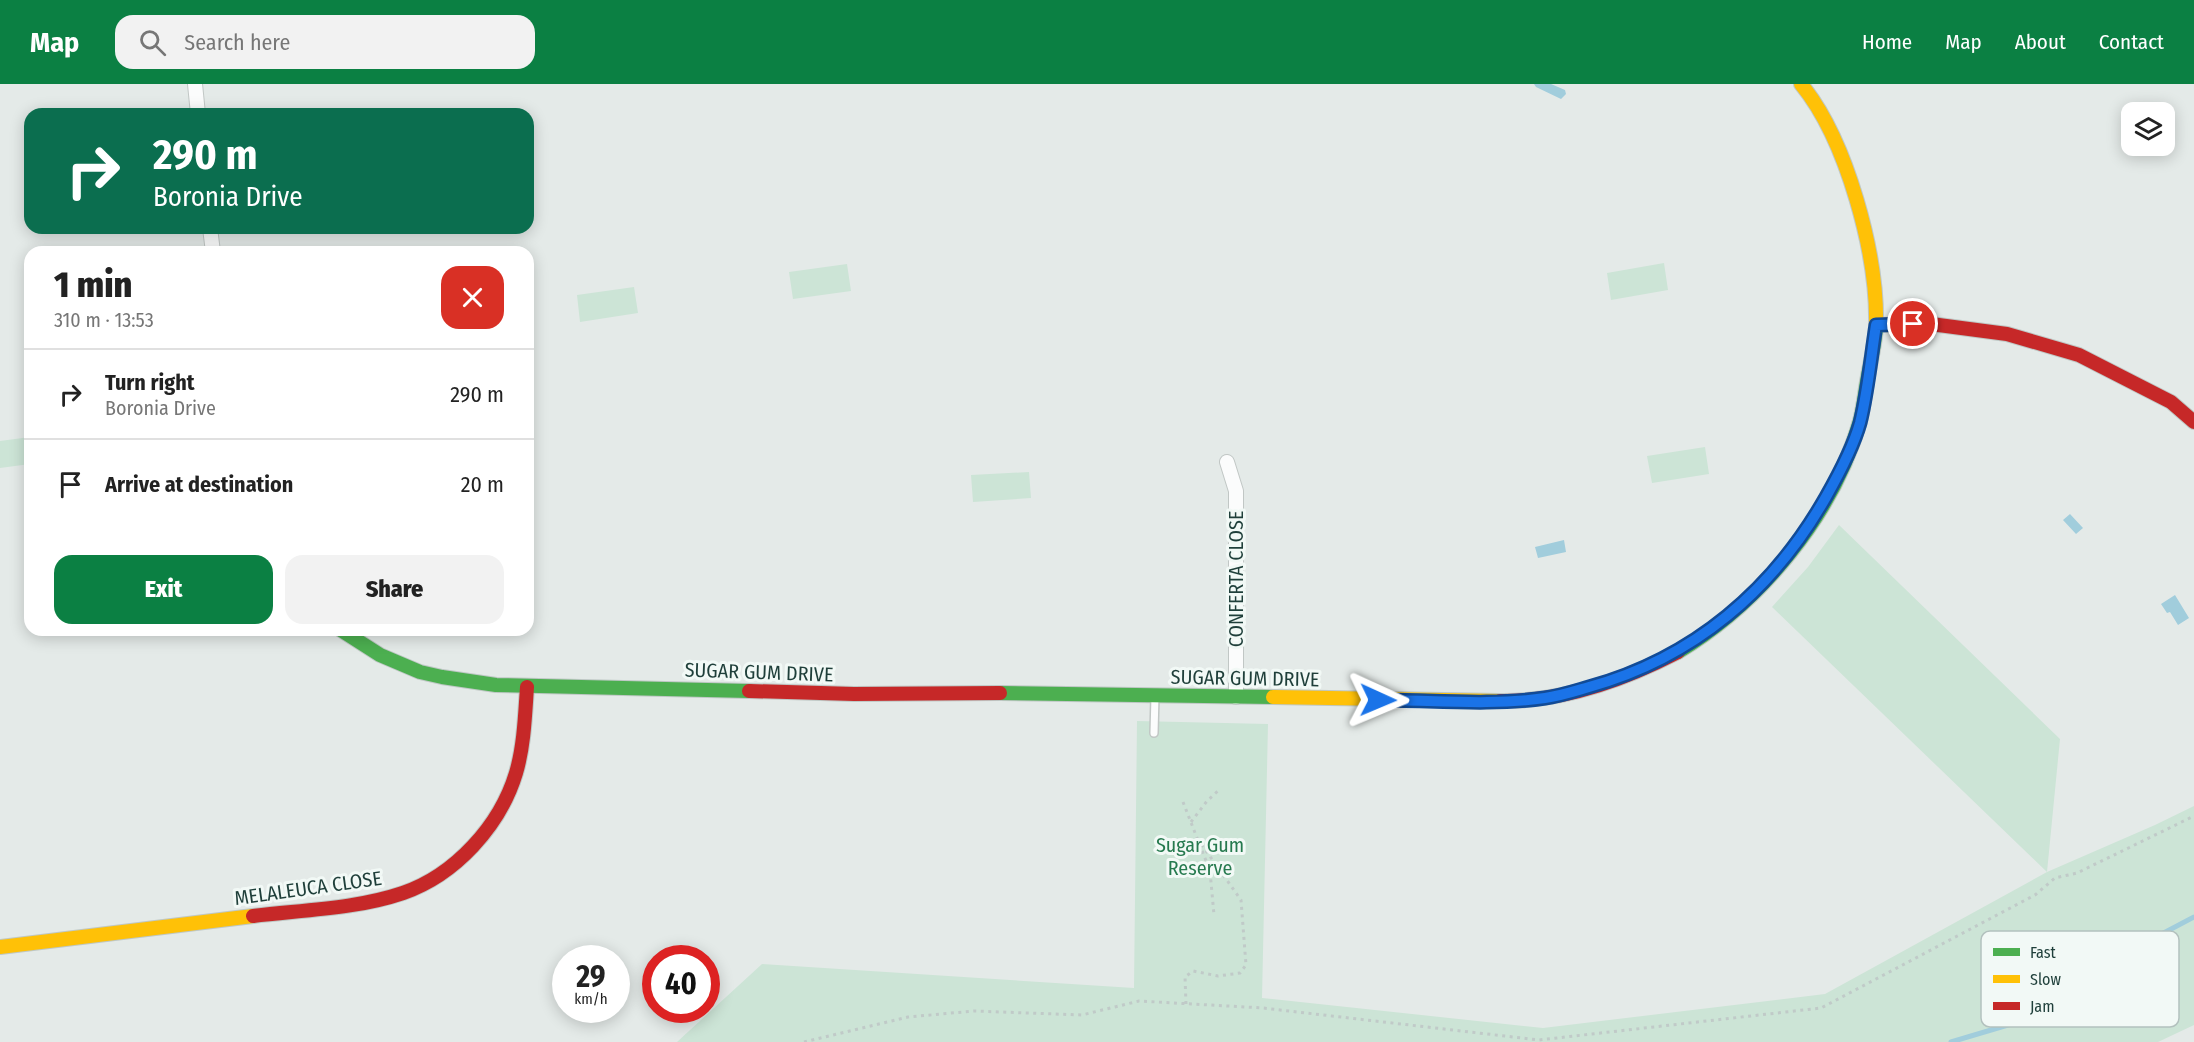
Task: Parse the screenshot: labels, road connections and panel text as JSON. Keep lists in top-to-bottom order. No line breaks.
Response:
{"streets":{"street":["CONFERTA CLOSE","SUGAR GUM DRIVE","MELALEUCA CLOSE"]},"crossings":[["CONFERTA CLOSE","SUGAR GUM DRIVE"],["SUGAR GUM DRIVE","MELALEUCA CLOSE"]],"parks":["Sugar Gum Reserve"],"legend":["Fast","Slow","Jam"],"page":{"header":"Map","search":"Search here","nav":["Home","Map","About","Contact"],"turn":["290 m","Boronia Drive"],"heading":["1 min","310 m · 13:53"],"list":[{"name":"Turn right","note":"Boronia Drive","value":"290 m"},{"name":"Arrive at destination","value":"20 m"}],"buttons":["Exit","Share"],"speed":"29 km/h","limit":"40"}}
